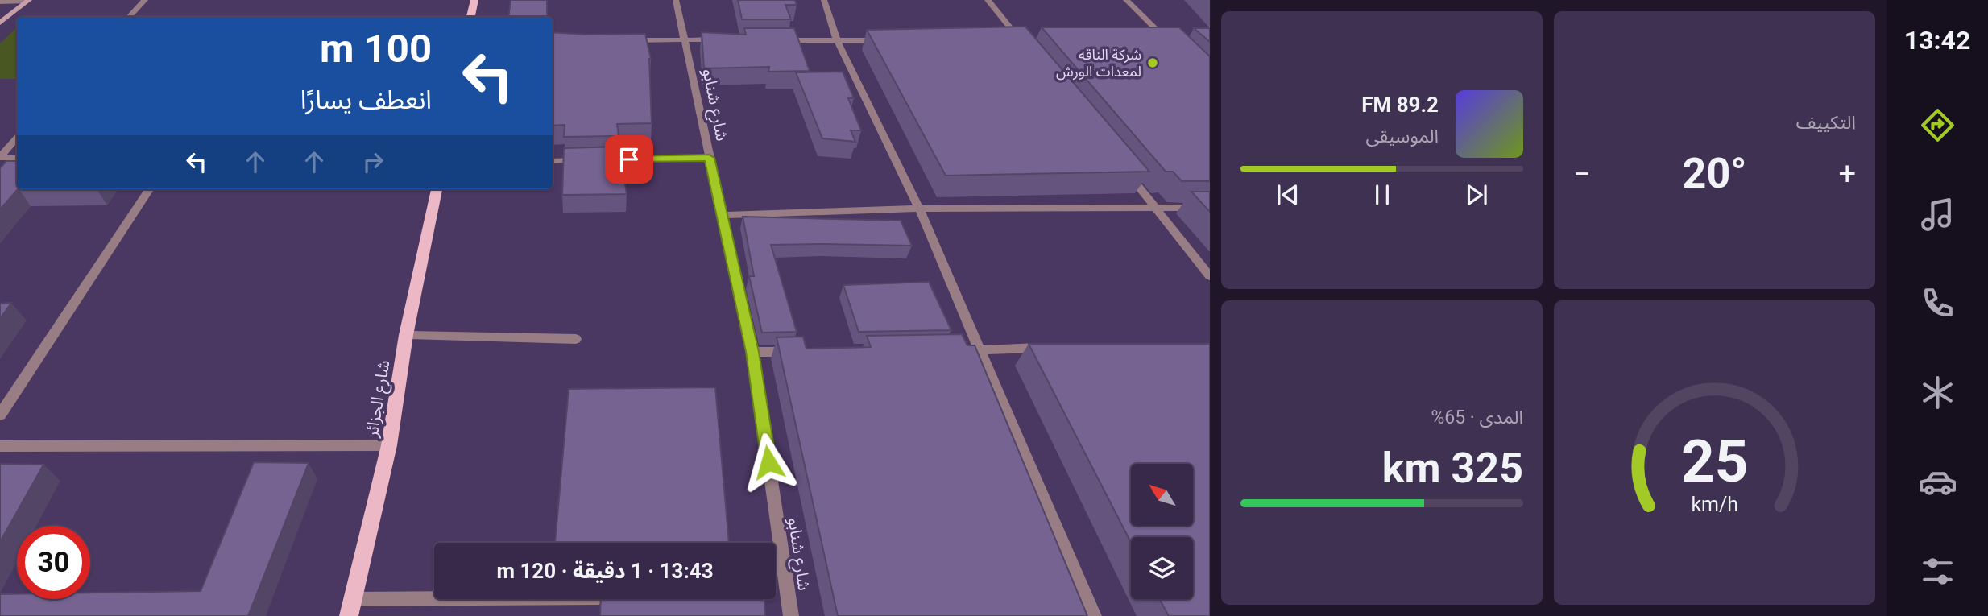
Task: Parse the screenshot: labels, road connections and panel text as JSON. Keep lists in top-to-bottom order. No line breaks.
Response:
{"streets":{"main road":["شارع الجزائر"],"street":["شارع شنابو"]},"places":["شركة الناقه لمعدات الورش"],"north":"top left","page":{"tabs":"13:42","tile":["التكييف",["المدى · 65%","325 km"]],"turn":["100 m","انعطف يسارًا"],"song":["89.2 FM","الموسيقى"],"heat":["−","20°","+"],"limit":"30","trip":"13:43 · 1 دقيقة · 120 m","gauge":["25","km/h"]}}
